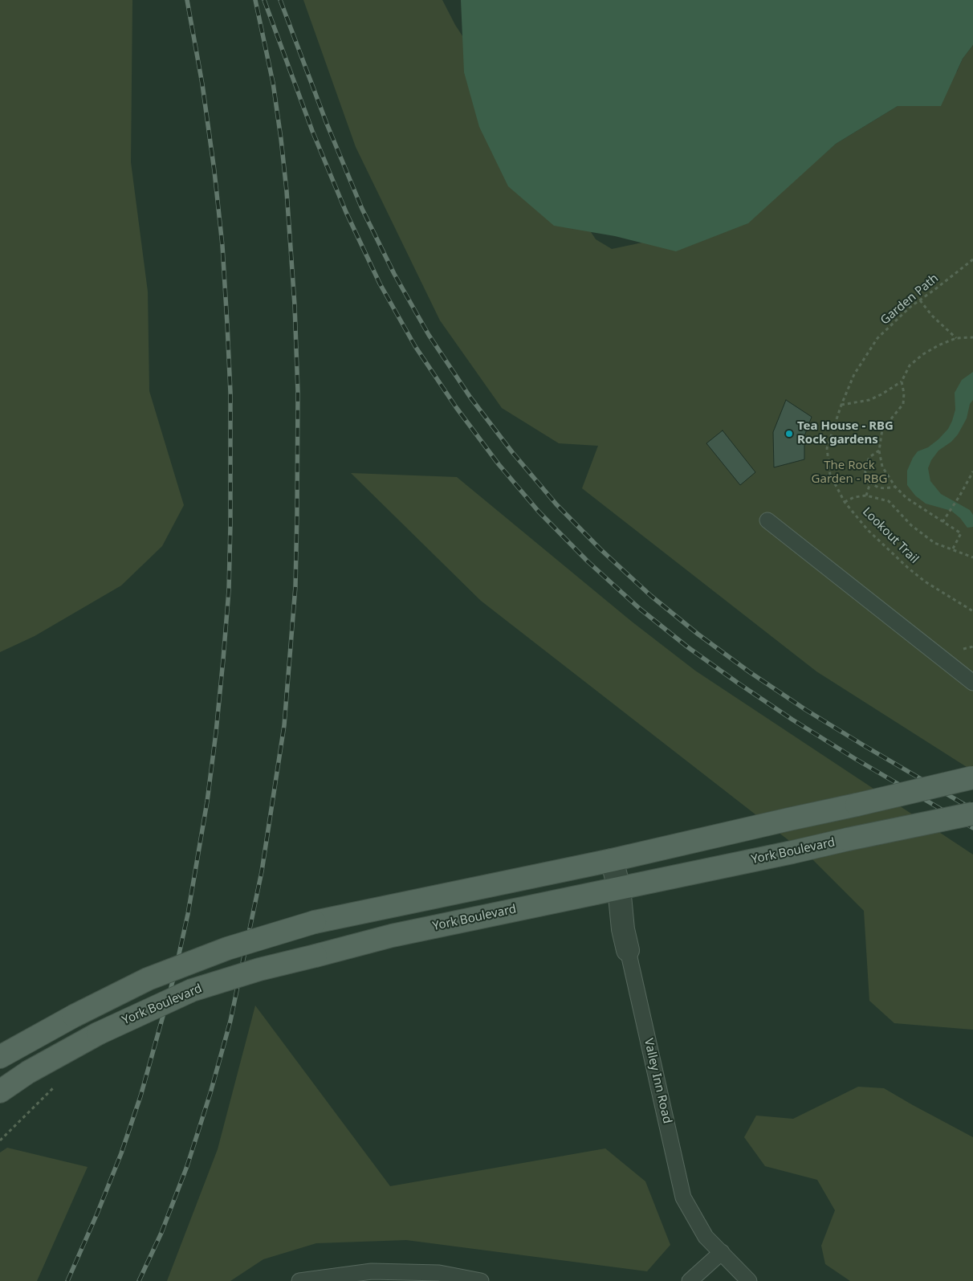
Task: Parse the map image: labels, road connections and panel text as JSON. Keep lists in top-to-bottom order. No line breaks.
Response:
{"streets":{"main road":["York Boulevard"],"street":["Valley Inn Road"],"path":["Garden Path","Lookout Trail"]},"crossings":[["Garden Path","Lookout Trail"],["York Boulevard","Valley Inn Road"]],"parks":["The Rock Garden - RBG"],"places":["Tea House - RBG Rock gardens"]}
